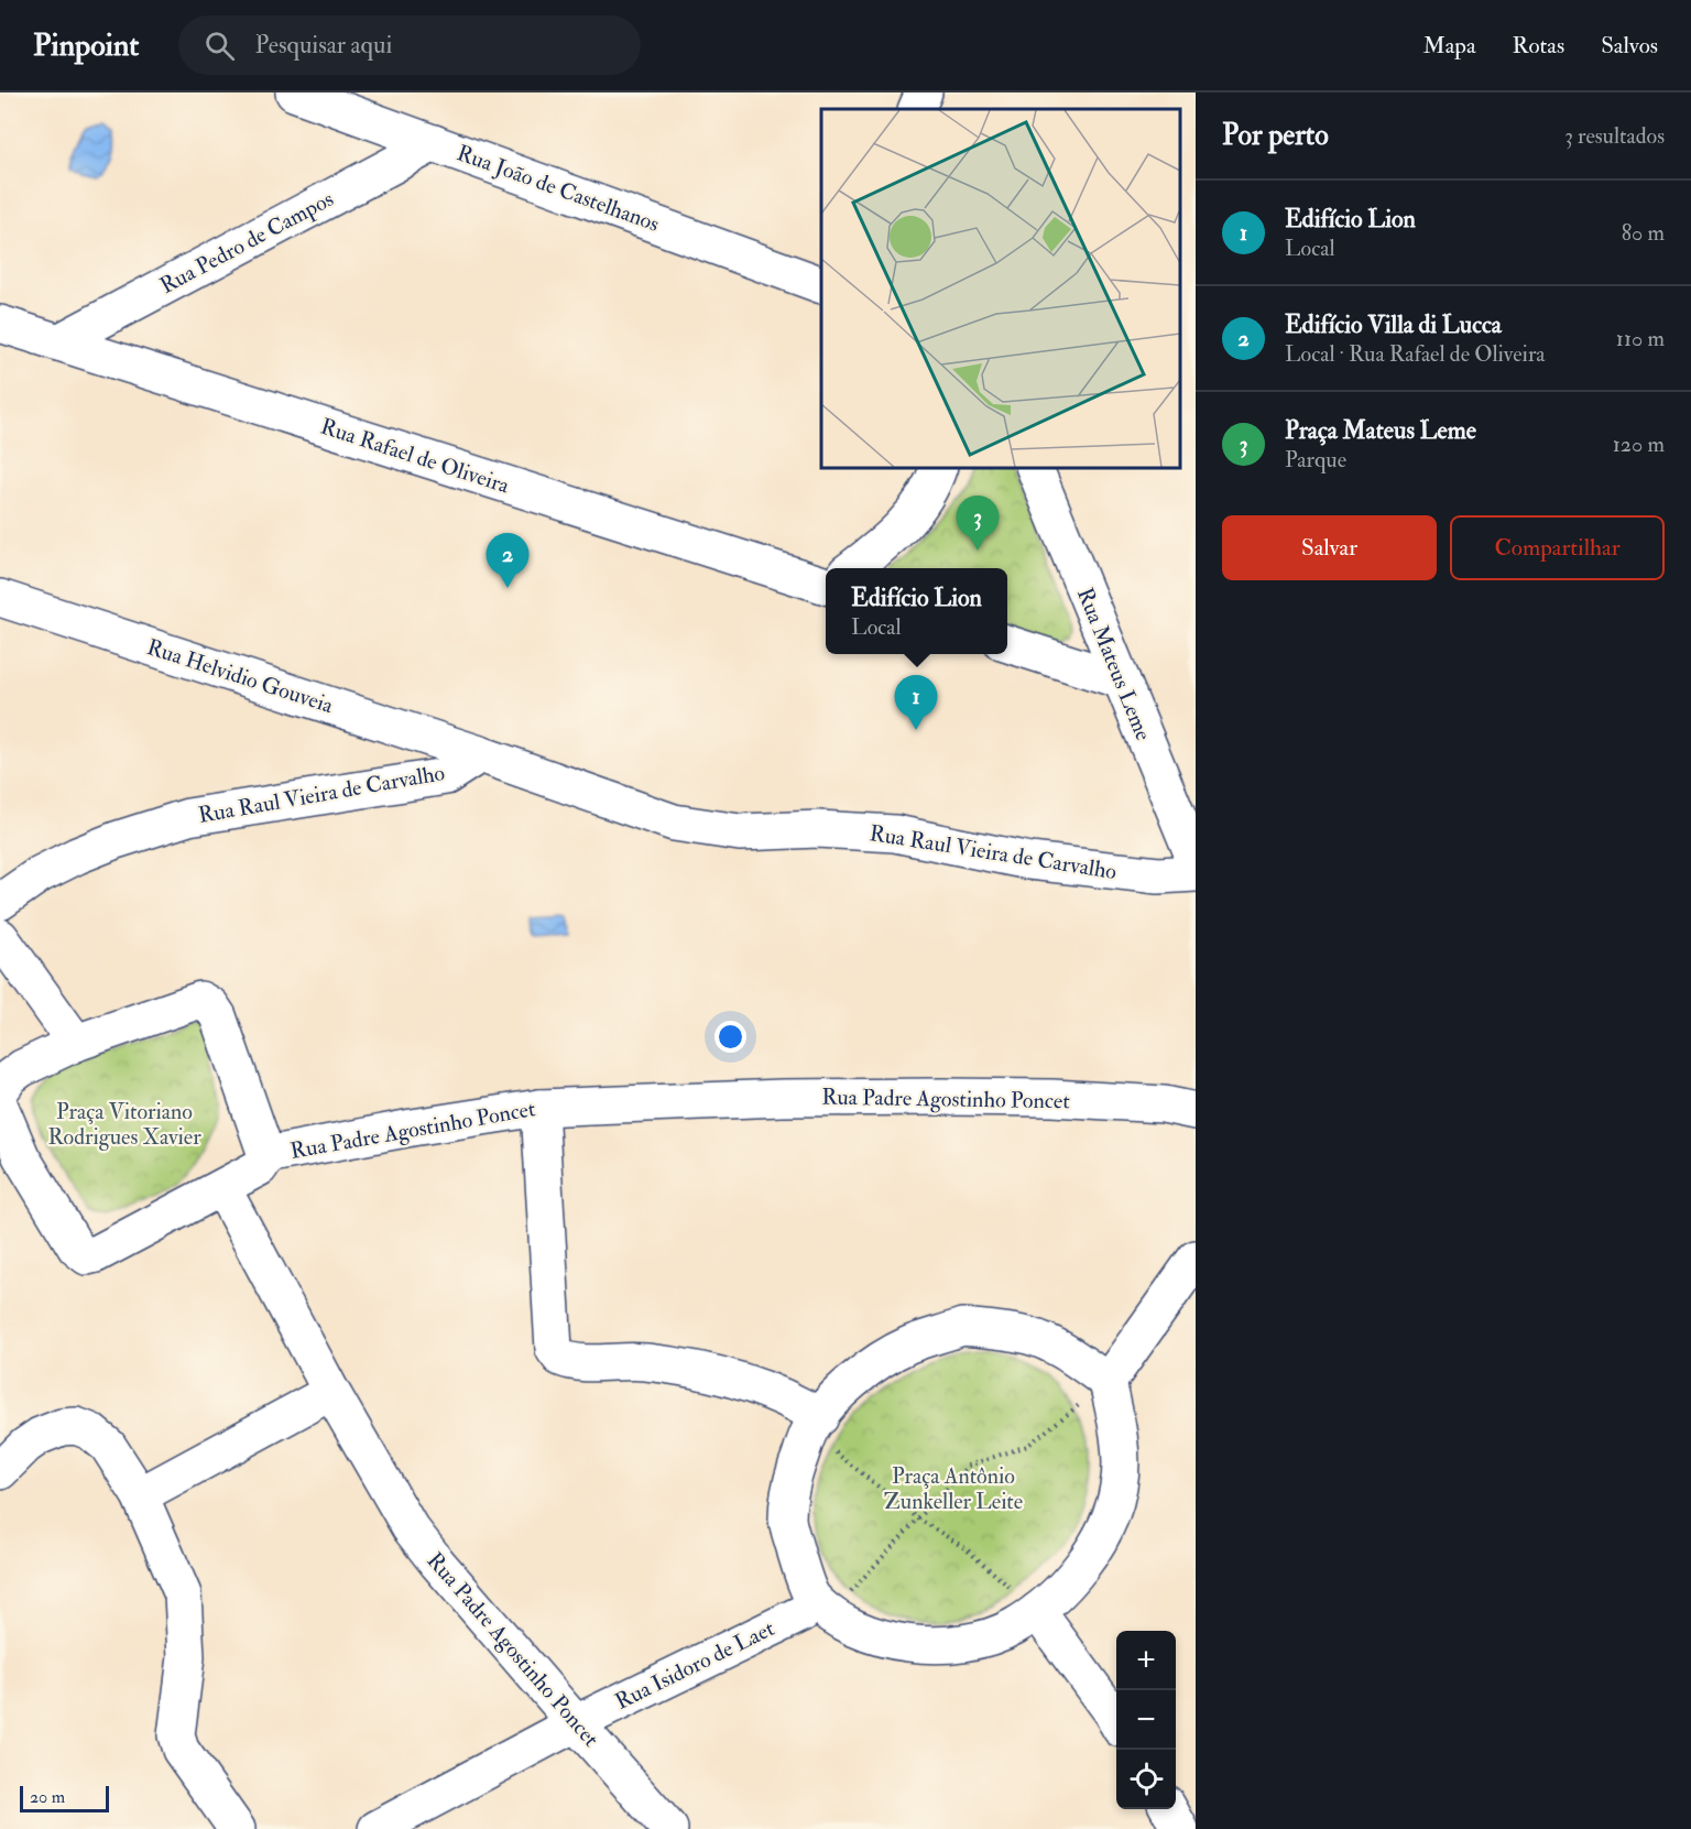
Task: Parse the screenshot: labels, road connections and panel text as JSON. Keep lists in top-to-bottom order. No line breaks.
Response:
{"streets":{"street":["Rua João de Castelhanos","Rua Pedro de Campos","Rua Rafael de Oliveira","Rua Mateus Leme","Rua Helvidio Gouveia","Rua Raul Vieira de Carvalho","Rua Padre Agostinho Poncet","Rua Isidoro de Laet"]},"crossings":[["Rua João de Castelhanos","Rua Pedro de Campos"],["Rua Pedro de Campos","Rua Rafael de Oliveira"],["Rua Helvidio Gouveia","Rua Raul Vieira de Carvalho"],["Rua Padre Agostinho Poncet","Rua Isidoro de Laet"]],"parks":["Praça Vitoriano Rodrigues Xavier","Praça Antônio Zunkeller Leite"],"scale_bar":"20 m","page":{"header":"Pinpoint","search":"Pesquisar aqui","nav":["Mapa","Rotas","Salvos"],"heading":["Por perto","3 resultados"],"list":[{"mark":"1","name":"Edifício Lion","note":"Local","value":"80 m"},{"mark":"2","name":"Edifício Villa di Lucca","note":"Local · Rua Rafael de Oliveira","value":"110 m"},{"mark":"3","name":"Praça Mateus Leme","note":"Parque","value":"120 m"}],"pins":["3","2","1"],"buttons":["Salvar","Compartilhar"],"popup":["Edifício Lion","Local"],"map_buttons":["+","−"],"scale":"20 m"}}
